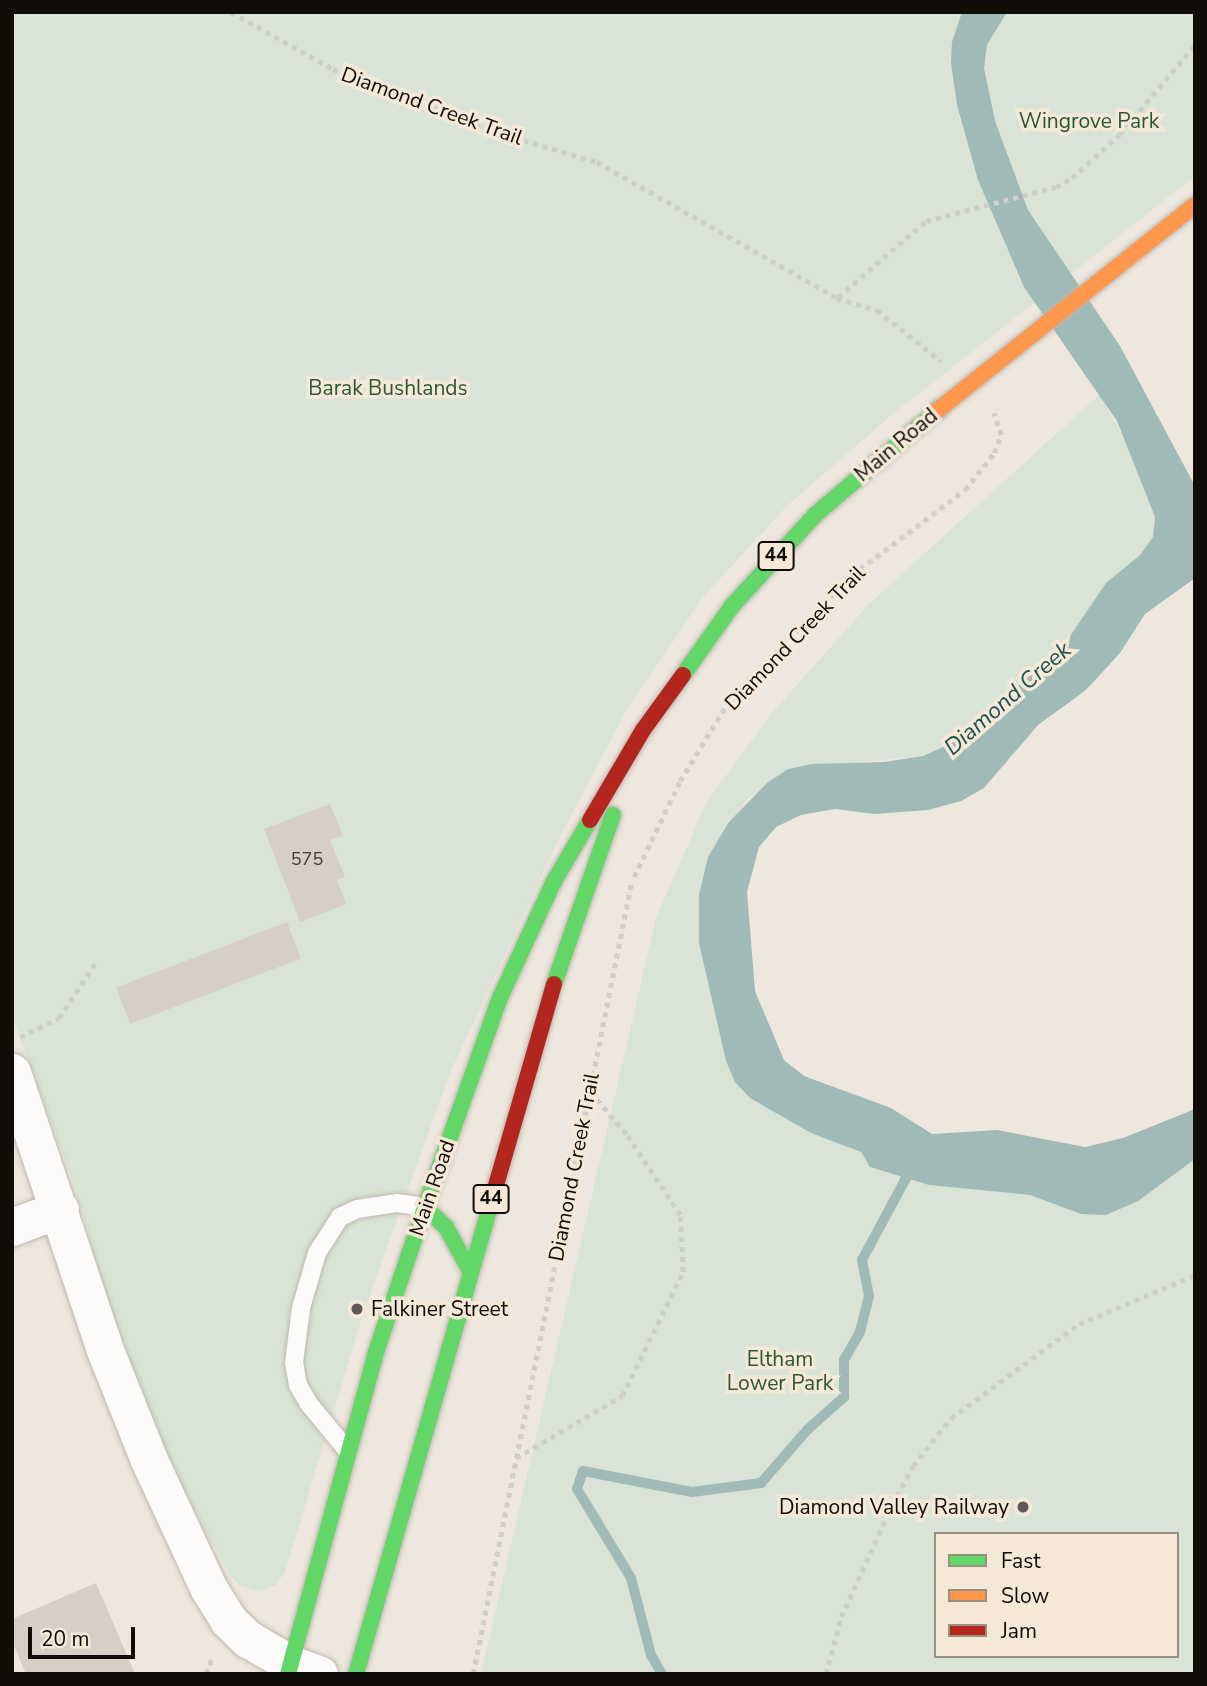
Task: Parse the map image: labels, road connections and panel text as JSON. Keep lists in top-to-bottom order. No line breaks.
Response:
{"streets":{"main road":["Main Road","44"],"path":["Diamond Creek Trail"]},"water":["Diamond Creek"],"parks":["Wingrove Park","Barak Bushlands","Eltham Lower Park"],"places":["Falkiner Street","Diamond Valley Railway"],"house_numbers":["575"],"legend":["Fast","Slow","Jam"],"scale_bar":"20 m"}
